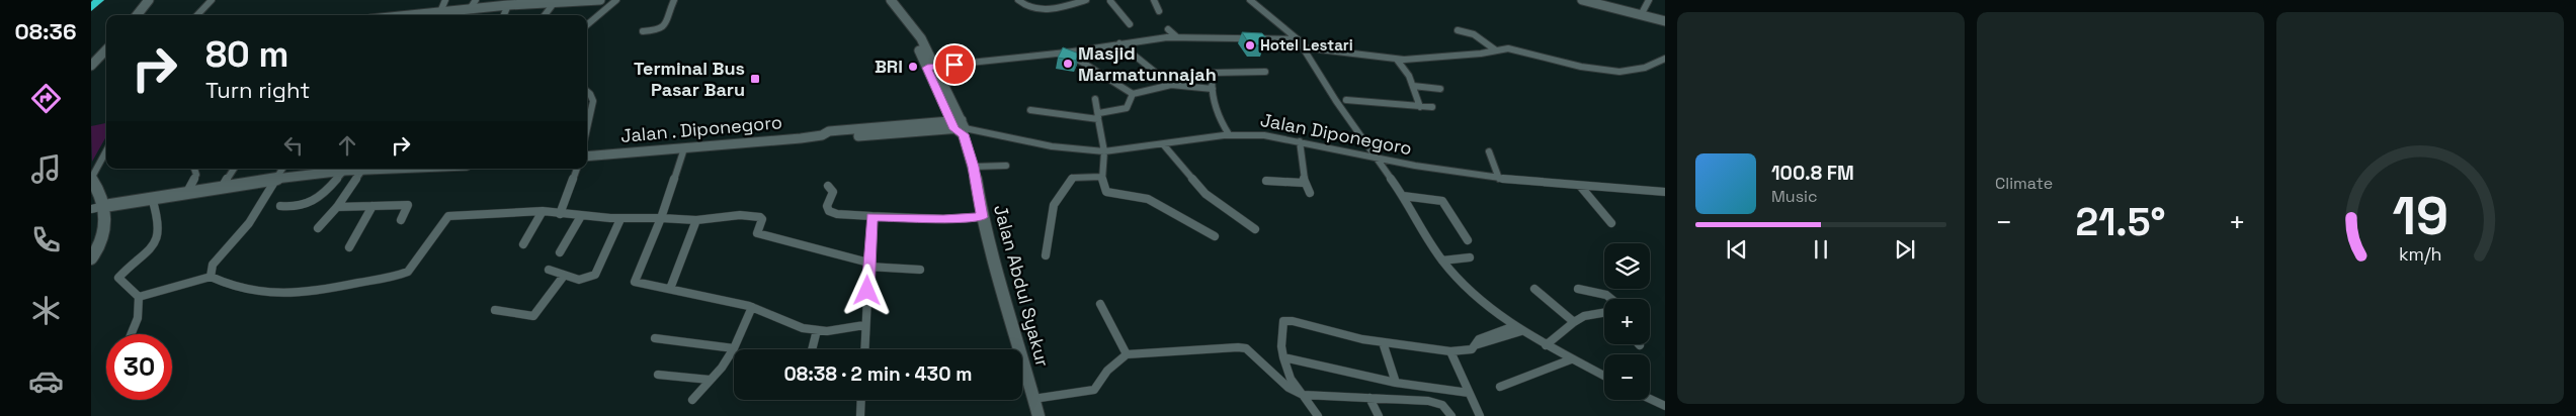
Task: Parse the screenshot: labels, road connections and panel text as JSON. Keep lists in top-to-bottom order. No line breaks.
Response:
{"streets":{"street":["Jalan . Diponegoro","Jalan Diponegoro","Jalan Abdul Syakur"]},"crossings":[["Jalan . Diponegoro","Jalan Diponegoro"],["Jalan Diponegoro","Jalan Abdul Syakur"]],"places":{"other":["Hotel Lestari","Masjid Marmatunnajah","BRI"],"transit":["Terminal Bus Pasar Baru"]},"page":{"tabs":"08:36","tile":"Climate","turn":["80 m","Turn right"],"song":["100.8 FM","Music"],"heat":["−","21.5°","+"],"map_buttons":["+","−"],"limit":"30","trip":"08:38 · 2 min · 430 m","gauge":["19","km/h"]}}
